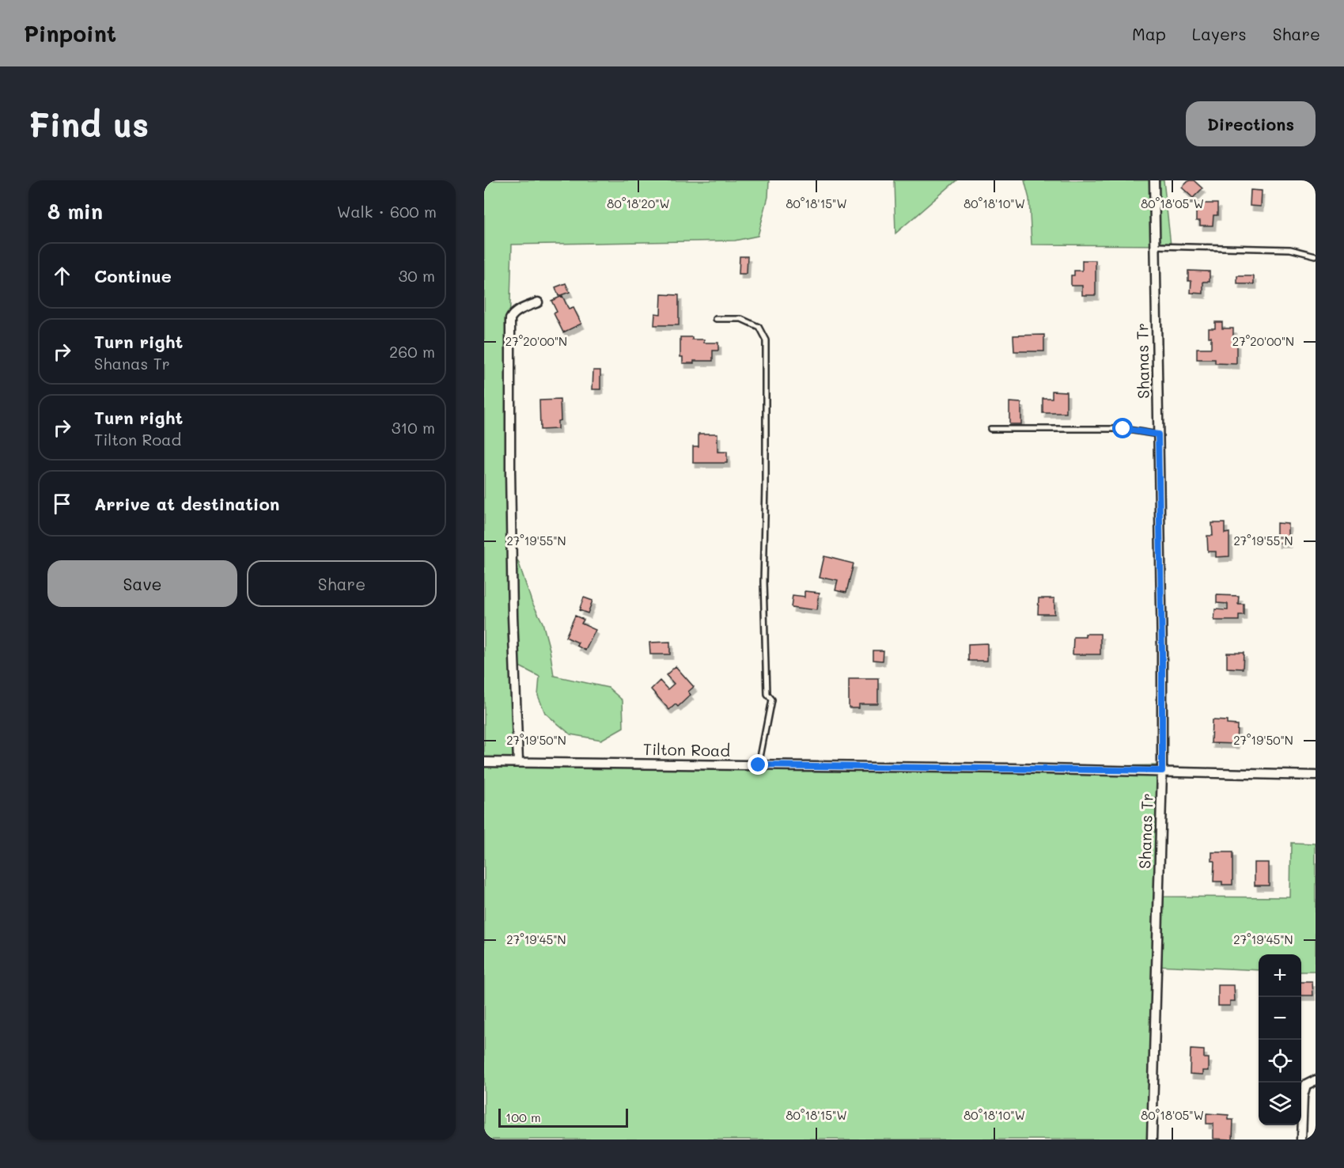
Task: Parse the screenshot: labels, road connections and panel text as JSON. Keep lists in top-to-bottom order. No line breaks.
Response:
{"streets":{"street":["Shanas Tr","Tilton Road"]},"crossings":[["Shanas Tr","Tilton Road"]],"scale_bar":"100 m","page":{"header":"Pinpoint","nav":["Map","Layers","Share"],"buttons":["Directions",["Save","Share"]],"title":"Find us","heading":["8 min","Walk · 600 m"],"list":[["Continue","30 m"],["Turn right","Shanas Tr","260 m"],["Turn right","Tilton Road","310 m"],"Arrive at destination"],"map_buttons":["+","−"],"scale":"100 m"},"coordinates":["80°18'20\"W","80°18'15\"W","80°18'10\"W","80°18'05\"W","27°20'00\"N","27°19'55\"N","27°19'50\"N","27°19'45\"N"]}
